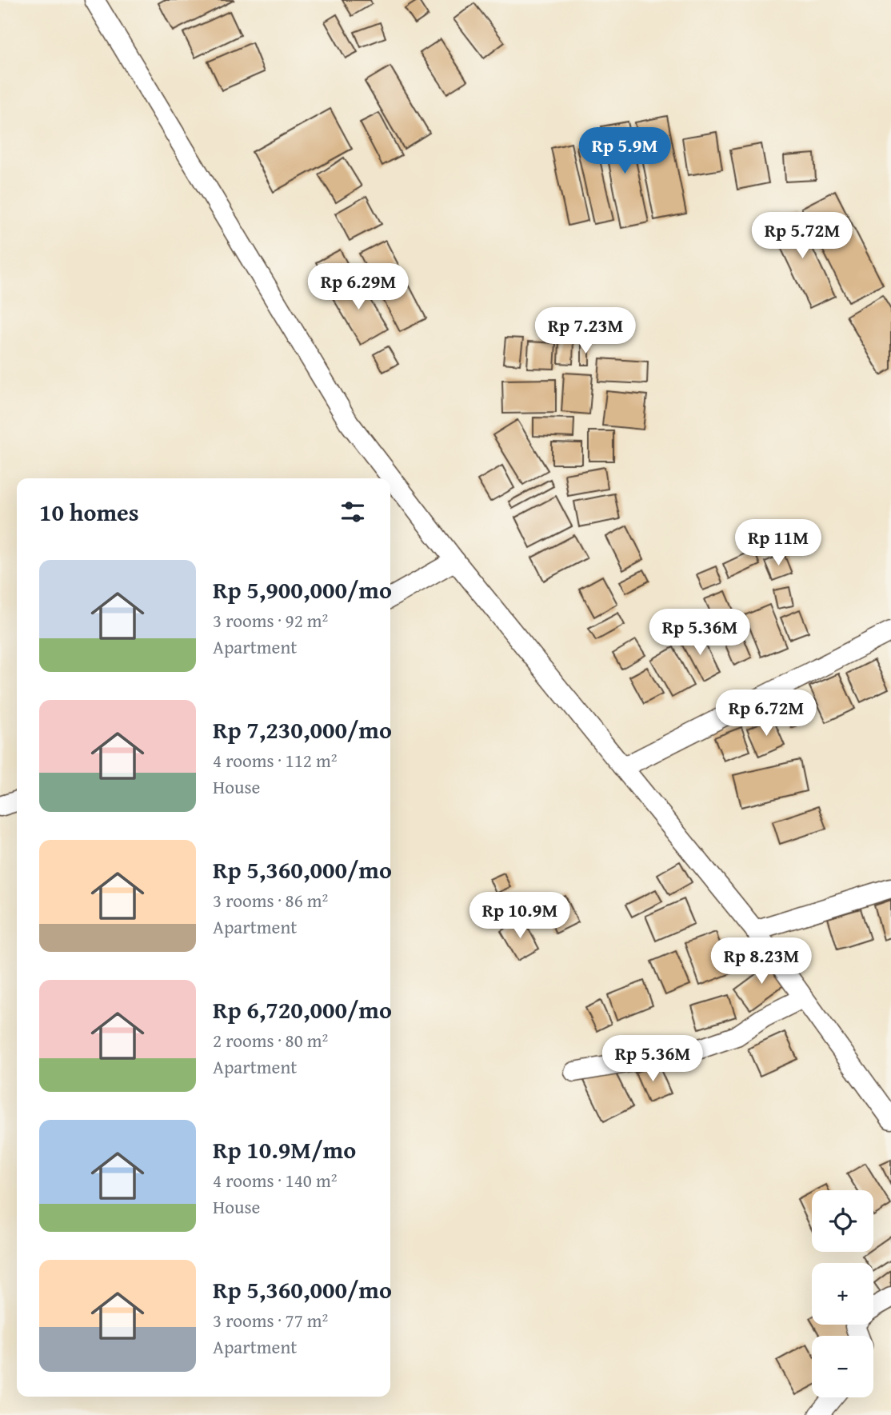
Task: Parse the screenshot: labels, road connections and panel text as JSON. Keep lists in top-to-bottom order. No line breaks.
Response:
{"page":{"price":["Rp 5.9M","Rp 5.72M","Rp 6.29M","Rp 7.23M","Rp 11M","Rp 5.36M","Rp 6.72M","Rp 10.9M","Rp 8.23M","Rp 5.36M"],"heading":"10 homes","list":[{"name":"Rp 5,900,000/mo","note":"3 rooms · 92 m² · Apartment"},{"name":"Rp 7,230,000/mo","note":"4 rooms · 112 m² · House"},{"name":"Rp 5,360,000/mo","note":"3 rooms · 86 m² · Apartment"},{"name":"Rp 6,720,000/mo","note":"2 rooms · 80 m² · Apartment"},{"name":"Rp 10.9M/mo","note":"4 rooms · 140 m² · House"},{"name":"Rp 5,360,000/mo","note":"3 rooms · 77 m² · Apartment"}],"map_buttons":["+","−"]}}
